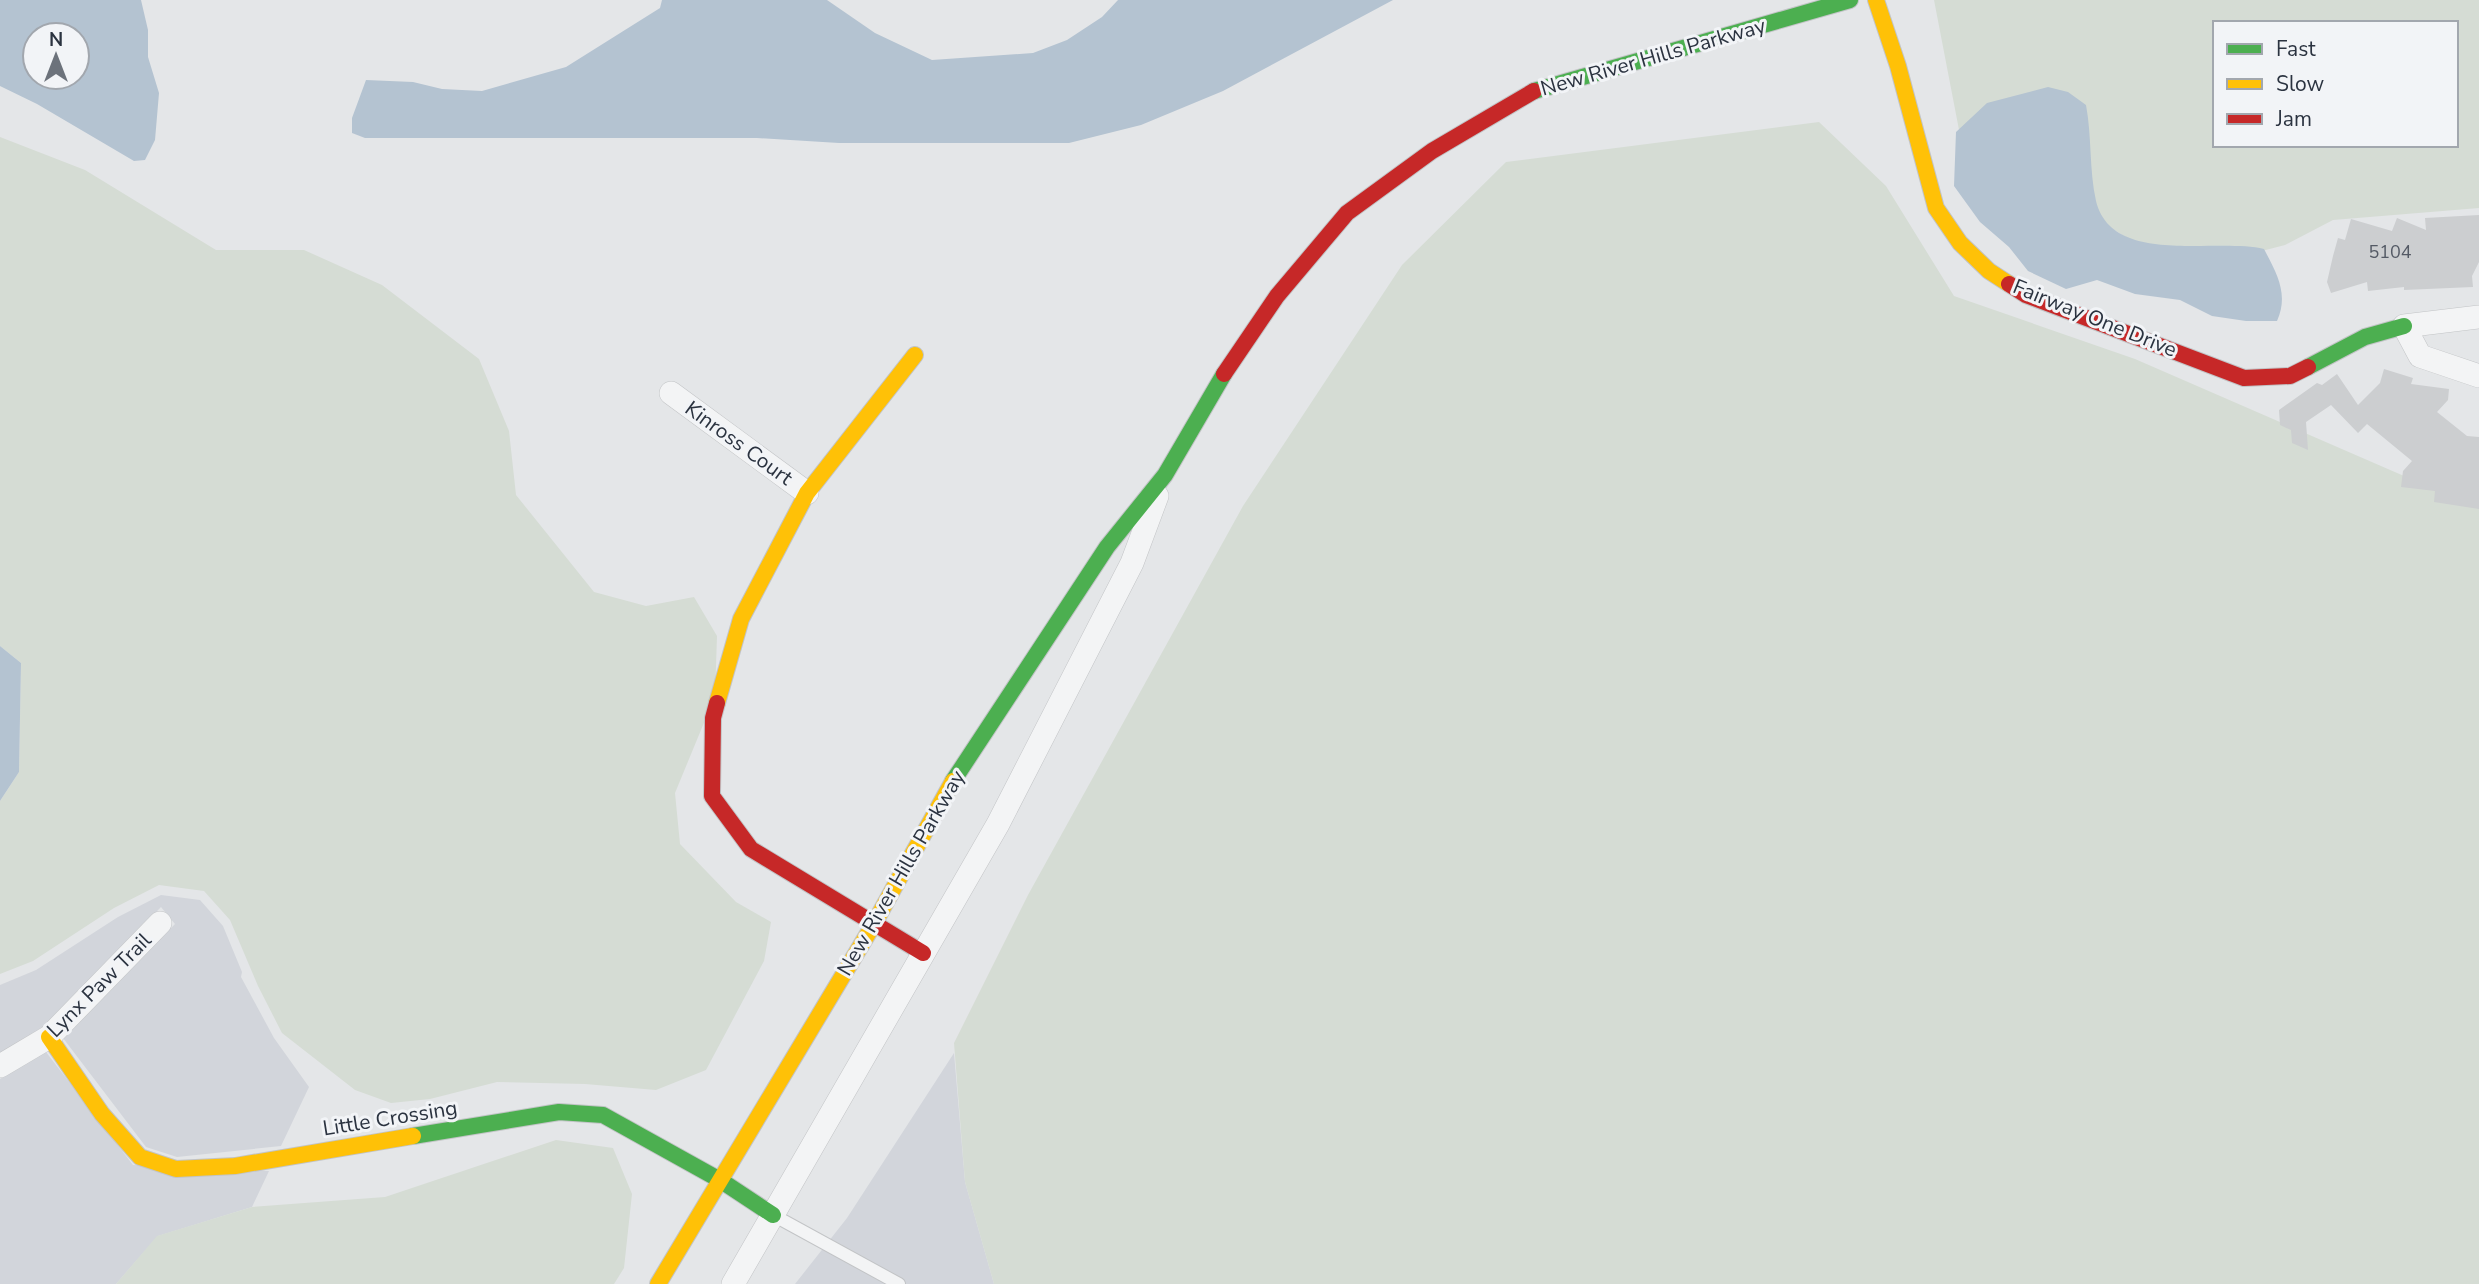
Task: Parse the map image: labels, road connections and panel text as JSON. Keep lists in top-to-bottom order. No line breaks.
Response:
{"streets":{"street":["New River Hills Parkway","Fairway One Drive","Kinross Court","Lynx Paw Trail","Little Crossing"]},"crossings":[["New River Hills Parkway","Little Crossing"],["Lynx Paw Trail","Little Crossing"]],"house_numbers":["5104"],"legend":["Fast","Slow","Jam"],"north":"top"}
